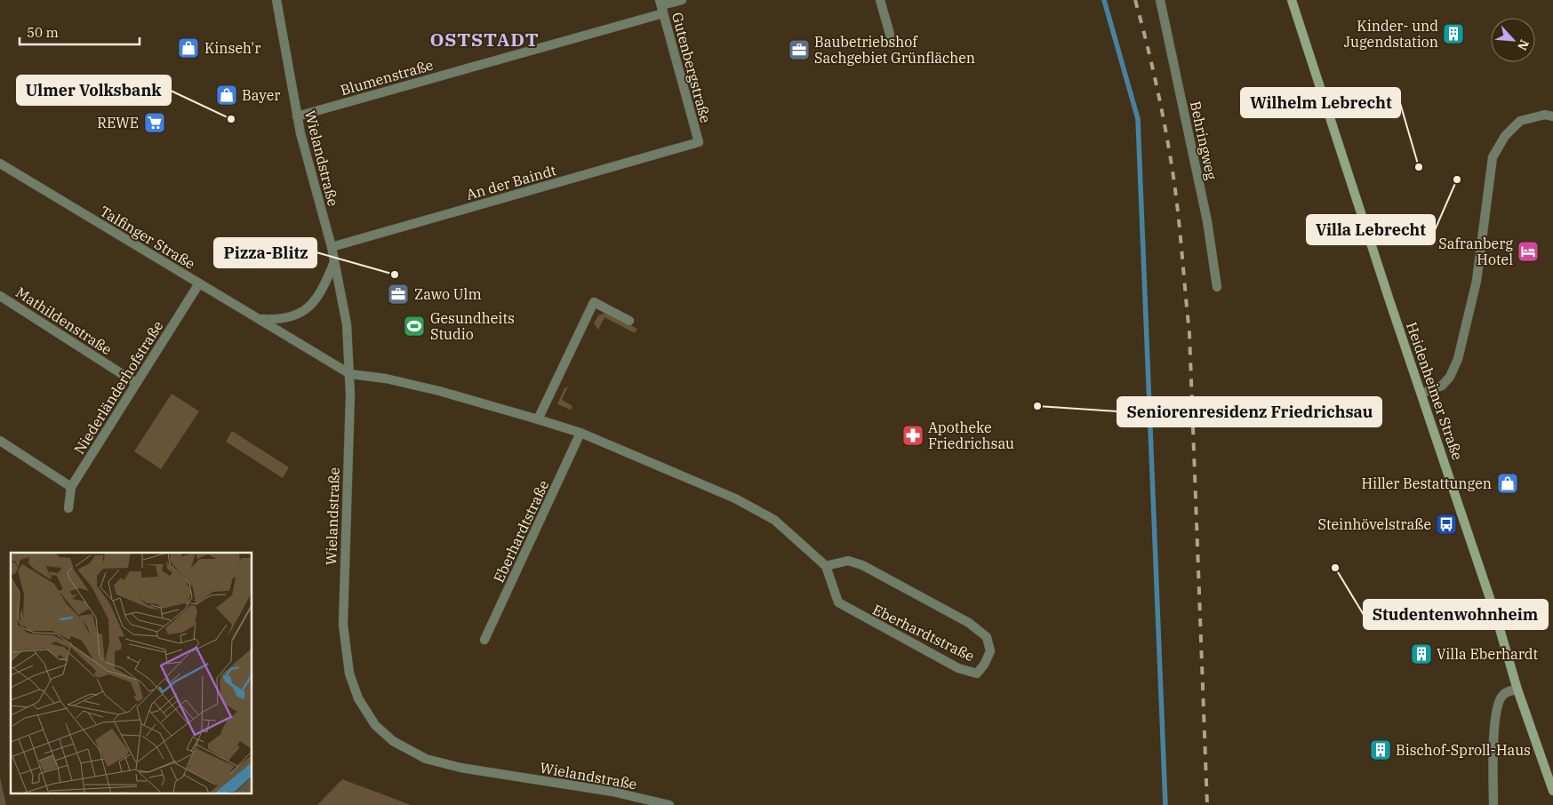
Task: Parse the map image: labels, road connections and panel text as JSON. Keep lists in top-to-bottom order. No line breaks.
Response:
{"streets":{"main road":["Heidenheimer Straße"],"street":["Gutenbergstraße","Blumenstraße","Behringweg","Wielandstraße","An der Baindt","Talfinger Straße","Mathildenstraße","Niederländerhofstraße","Eberhardtstraße"]},"crossings":[["Gutenbergstraße","Blumenstraße"],["Gutenbergstraße","An der Baindt"],["Blumenstraße","Wielandstraße"],["Wielandstraße","An der Baindt"],["Wielandstraße","Talfinger Straße"],["Talfinger Straße","Niederländerhofstraße"],["Mathildenstraße","Niederländerhofstraße"]],"districts":["OSTSTADT"],"places":{"building":["Kinder- und Jugendstation","Villa Eberhardt","Bischof-Sproll-Haus"],"shop":["Kinseh'r","Bayer","Hiller Bestattungen"],"office":["Baubetriebshof Sachgebiet Grünflächen","Zawo Ulm"],"other":["Ulmer Volksbank","Wilhelm Lebrecht","Villa Lebrecht","Pizza-Blitz","Seniorenresidenz Friedrichsau","Studentenwohnheim"],"supermarket":["REWE"],"hotel":["Safranberg Hotel"],"sports":["Gesundheits Studio"],"pharmacy":["Apotheke Friedrichsau"],"bus stop":["Steinhövelstraße"]},"scale_bar":"50 m","north":"bottom right"}
